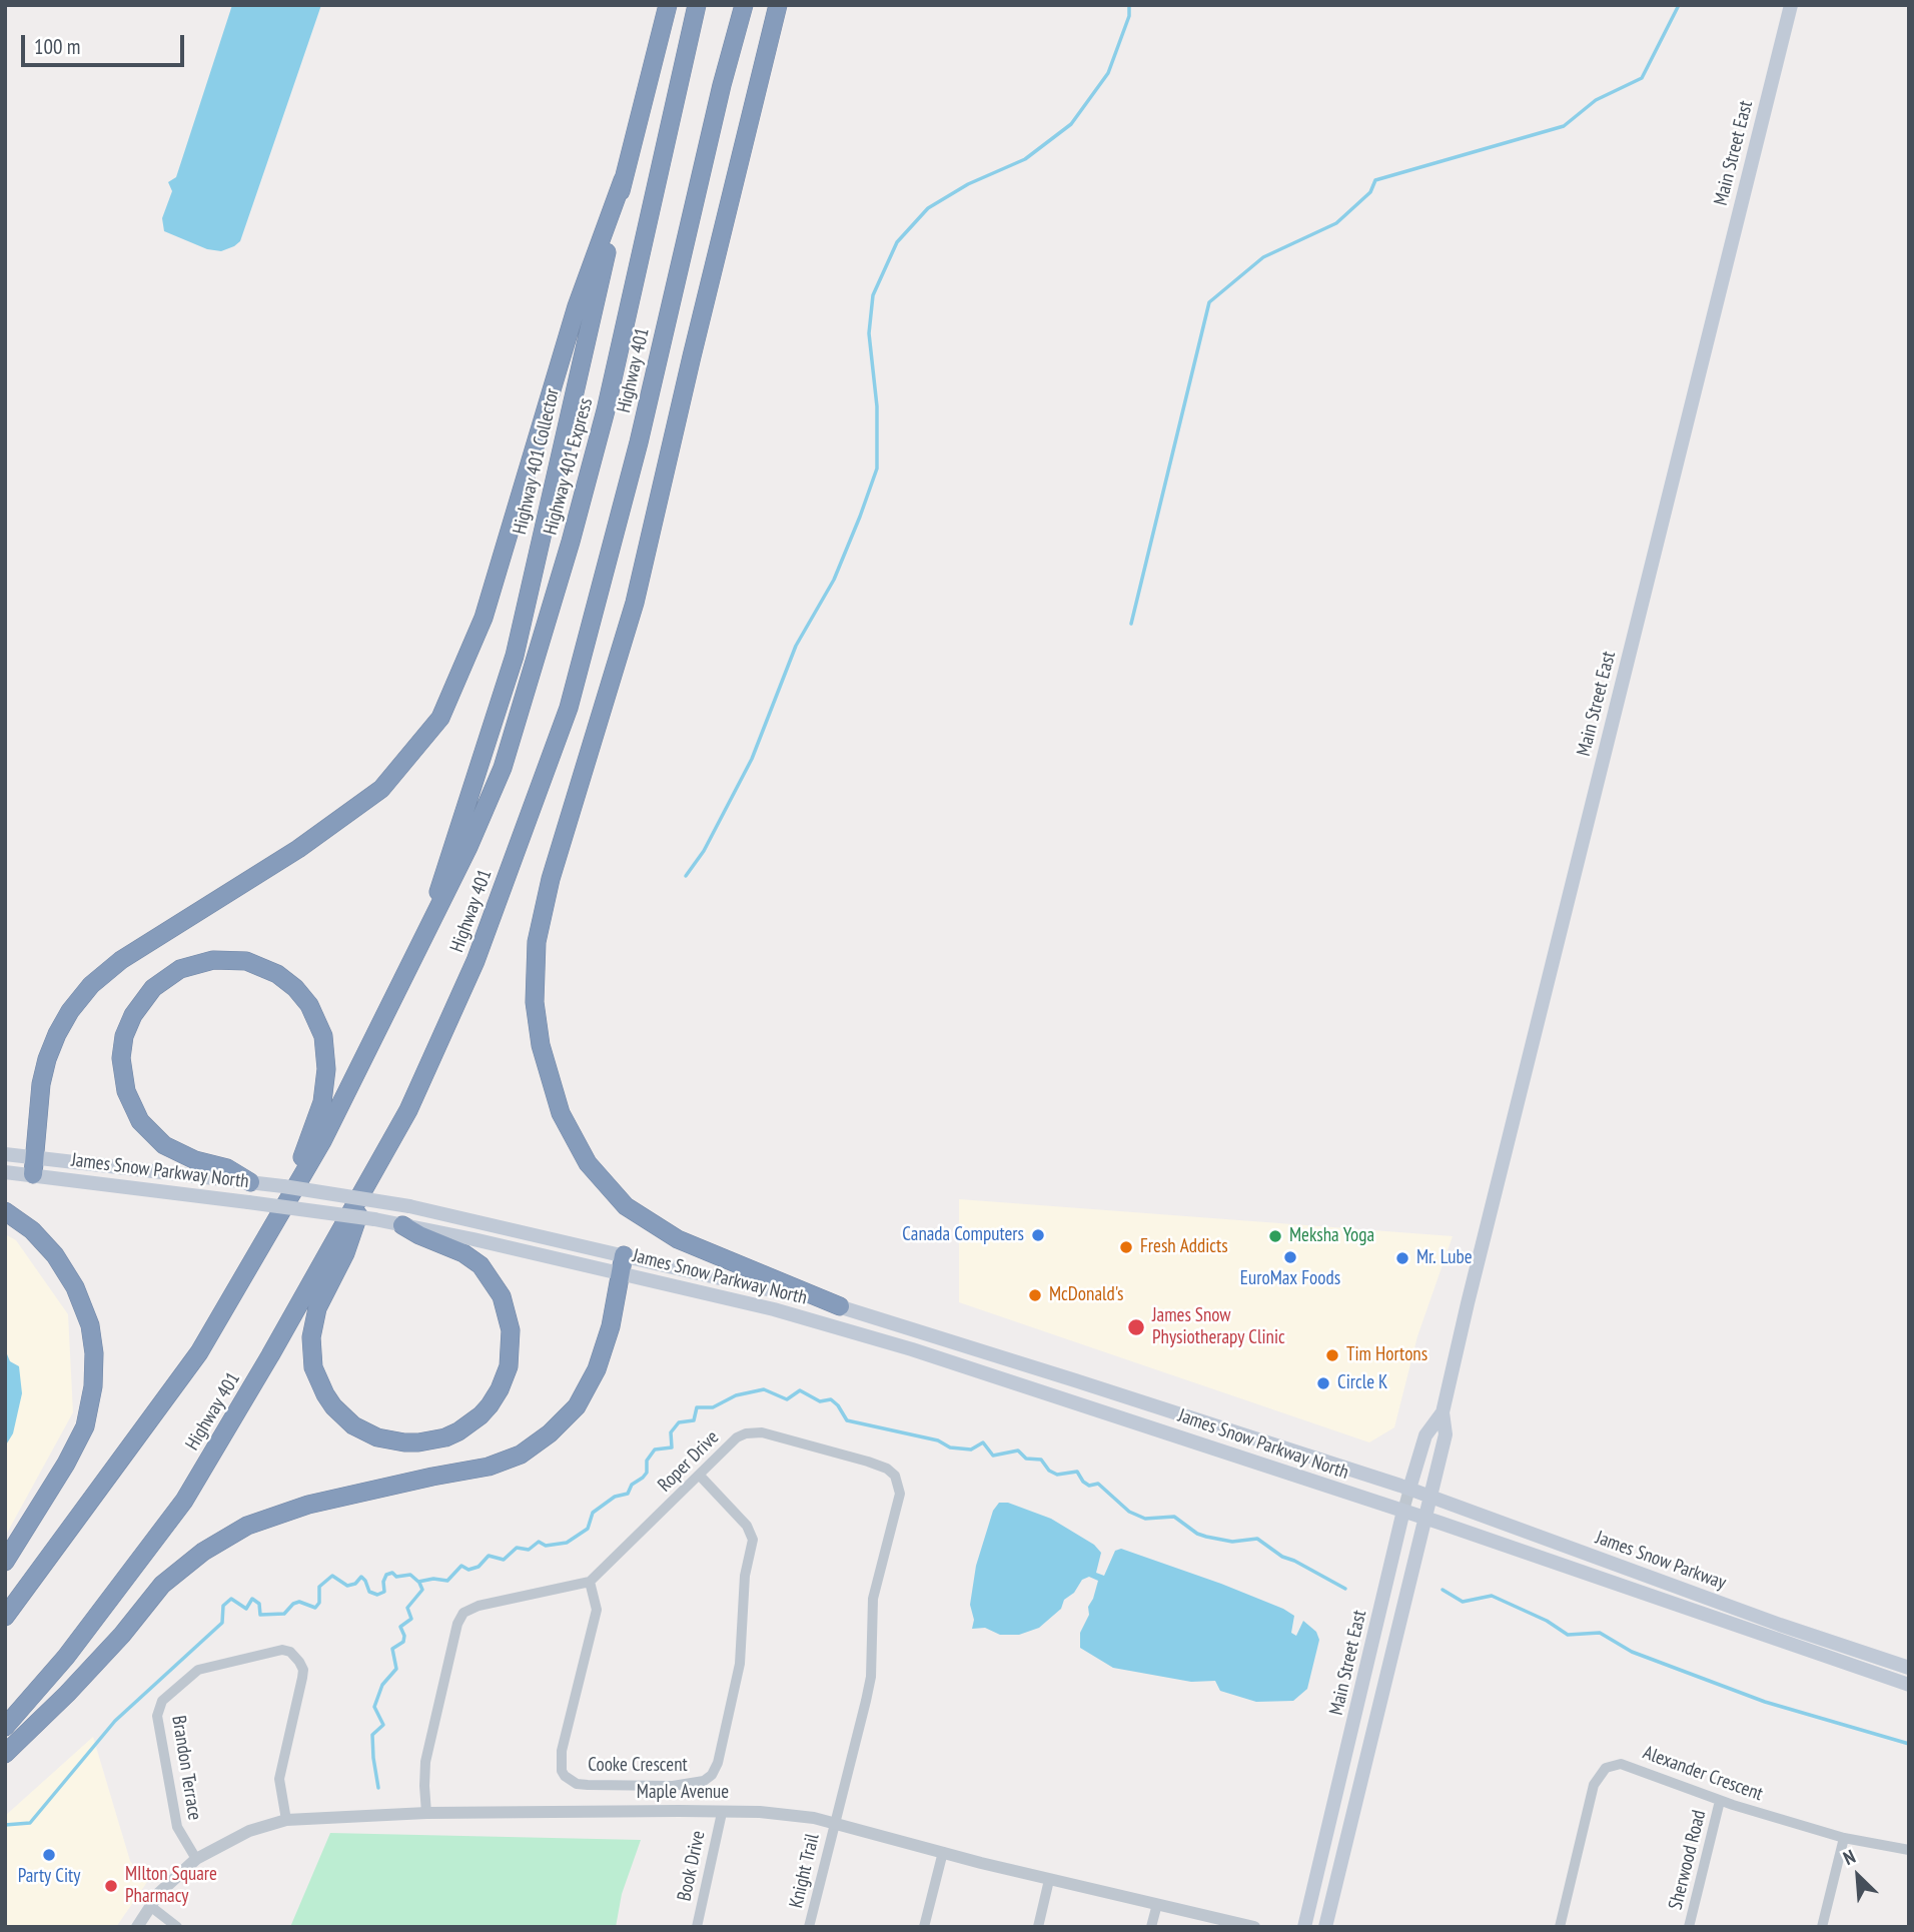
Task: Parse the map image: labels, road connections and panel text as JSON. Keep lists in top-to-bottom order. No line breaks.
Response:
{"streets":{"highway":["Highway 401","Highway 401 Collector","Highway 401 Express"],"main road":["Main Street East","James Snow Parkway North","James Snow Parkway"],"street":["Roper Drive","Cooke Crescent","Brandon Terrace","Alexander Crescent","Maple Avenue","Sherwood Road","Book Drive","Knight Trail"]},"crossings":[["Main Street East","James Snow Parkway North"],["Main Street East","James Snow Parkway"],["Highway 401","Highway 401 Collector"],["Highway 401","Highway 401 Express"],["Highway 401 Collector","Highway 401 Express"],["James Snow Parkway North","James Snow Parkway"],["Roper Drive","Cooke Crescent"],["Roper Drive","Maple Avenue"],["Roper Drive","Knight Trail"],["Brandon Terrace","Maple Avenue"],["Alexander Crescent","Sherwood Road"],["Maple Avenue","Book Drive"],["Maple Avenue","Knight Trail"]],"places":["Canada Computers","Meksha Yoga","Fresh Addicts","EuroMax Foods","Mr. Lube","McDonald's","James Snow Physiotherapy Clinic","Tim Hortons","Circle K","Party City","MIlton Square Pharmacy"],"scale_bar":"100 m","north":"top left"}
